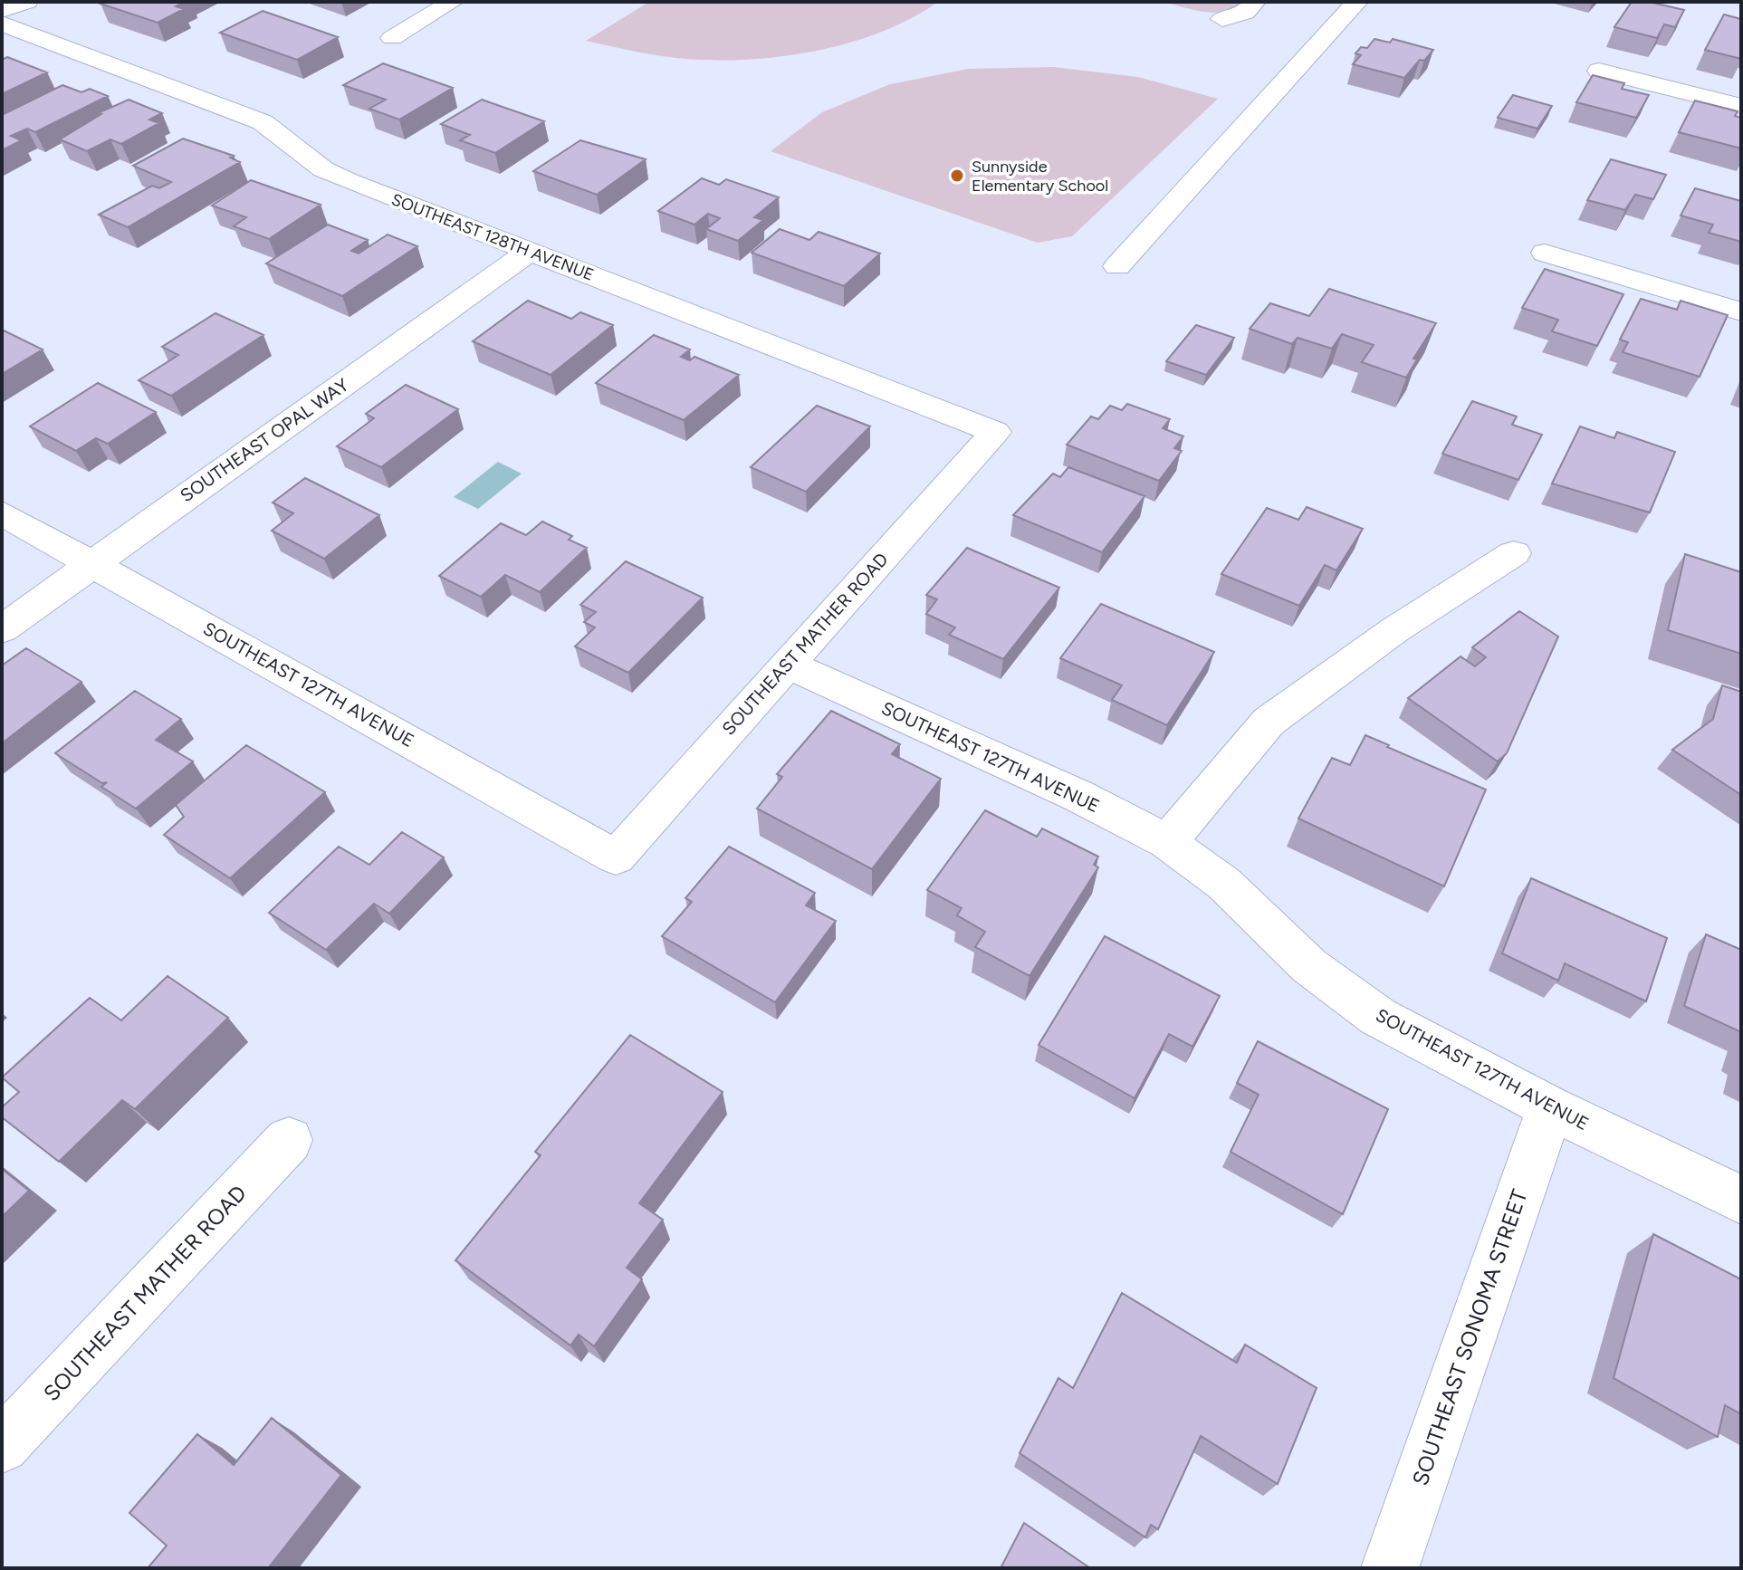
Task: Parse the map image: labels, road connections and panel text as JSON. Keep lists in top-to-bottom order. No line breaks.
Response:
{"streets":{"street":["SOUTHEAST 128TH AVENUE","SOUTHEAST OPAL WAY","SOUTHEAST MATHER ROAD","SOUTHEAST 127TH AVENUE","SOUTHEAST SONOMA STREET"]},"crossings":[["SOUTHEAST 128TH AVENUE","SOUTHEAST OPAL WAY"],["SOUTHEAST 128TH AVENUE","SOUTHEAST MATHER ROAD"],["SOUTHEAST OPAL WAY","SOUTHEAST 127TH AVENUE"],["SOUTHEAST MATHER ROAD","SOUTHEAST 127TH AVENUE"],["SOUTHEAST 127TH AVENUE","SOUTHEAST SONOMA STREET"]],"places":["Sunnyside Elementary School"]}
